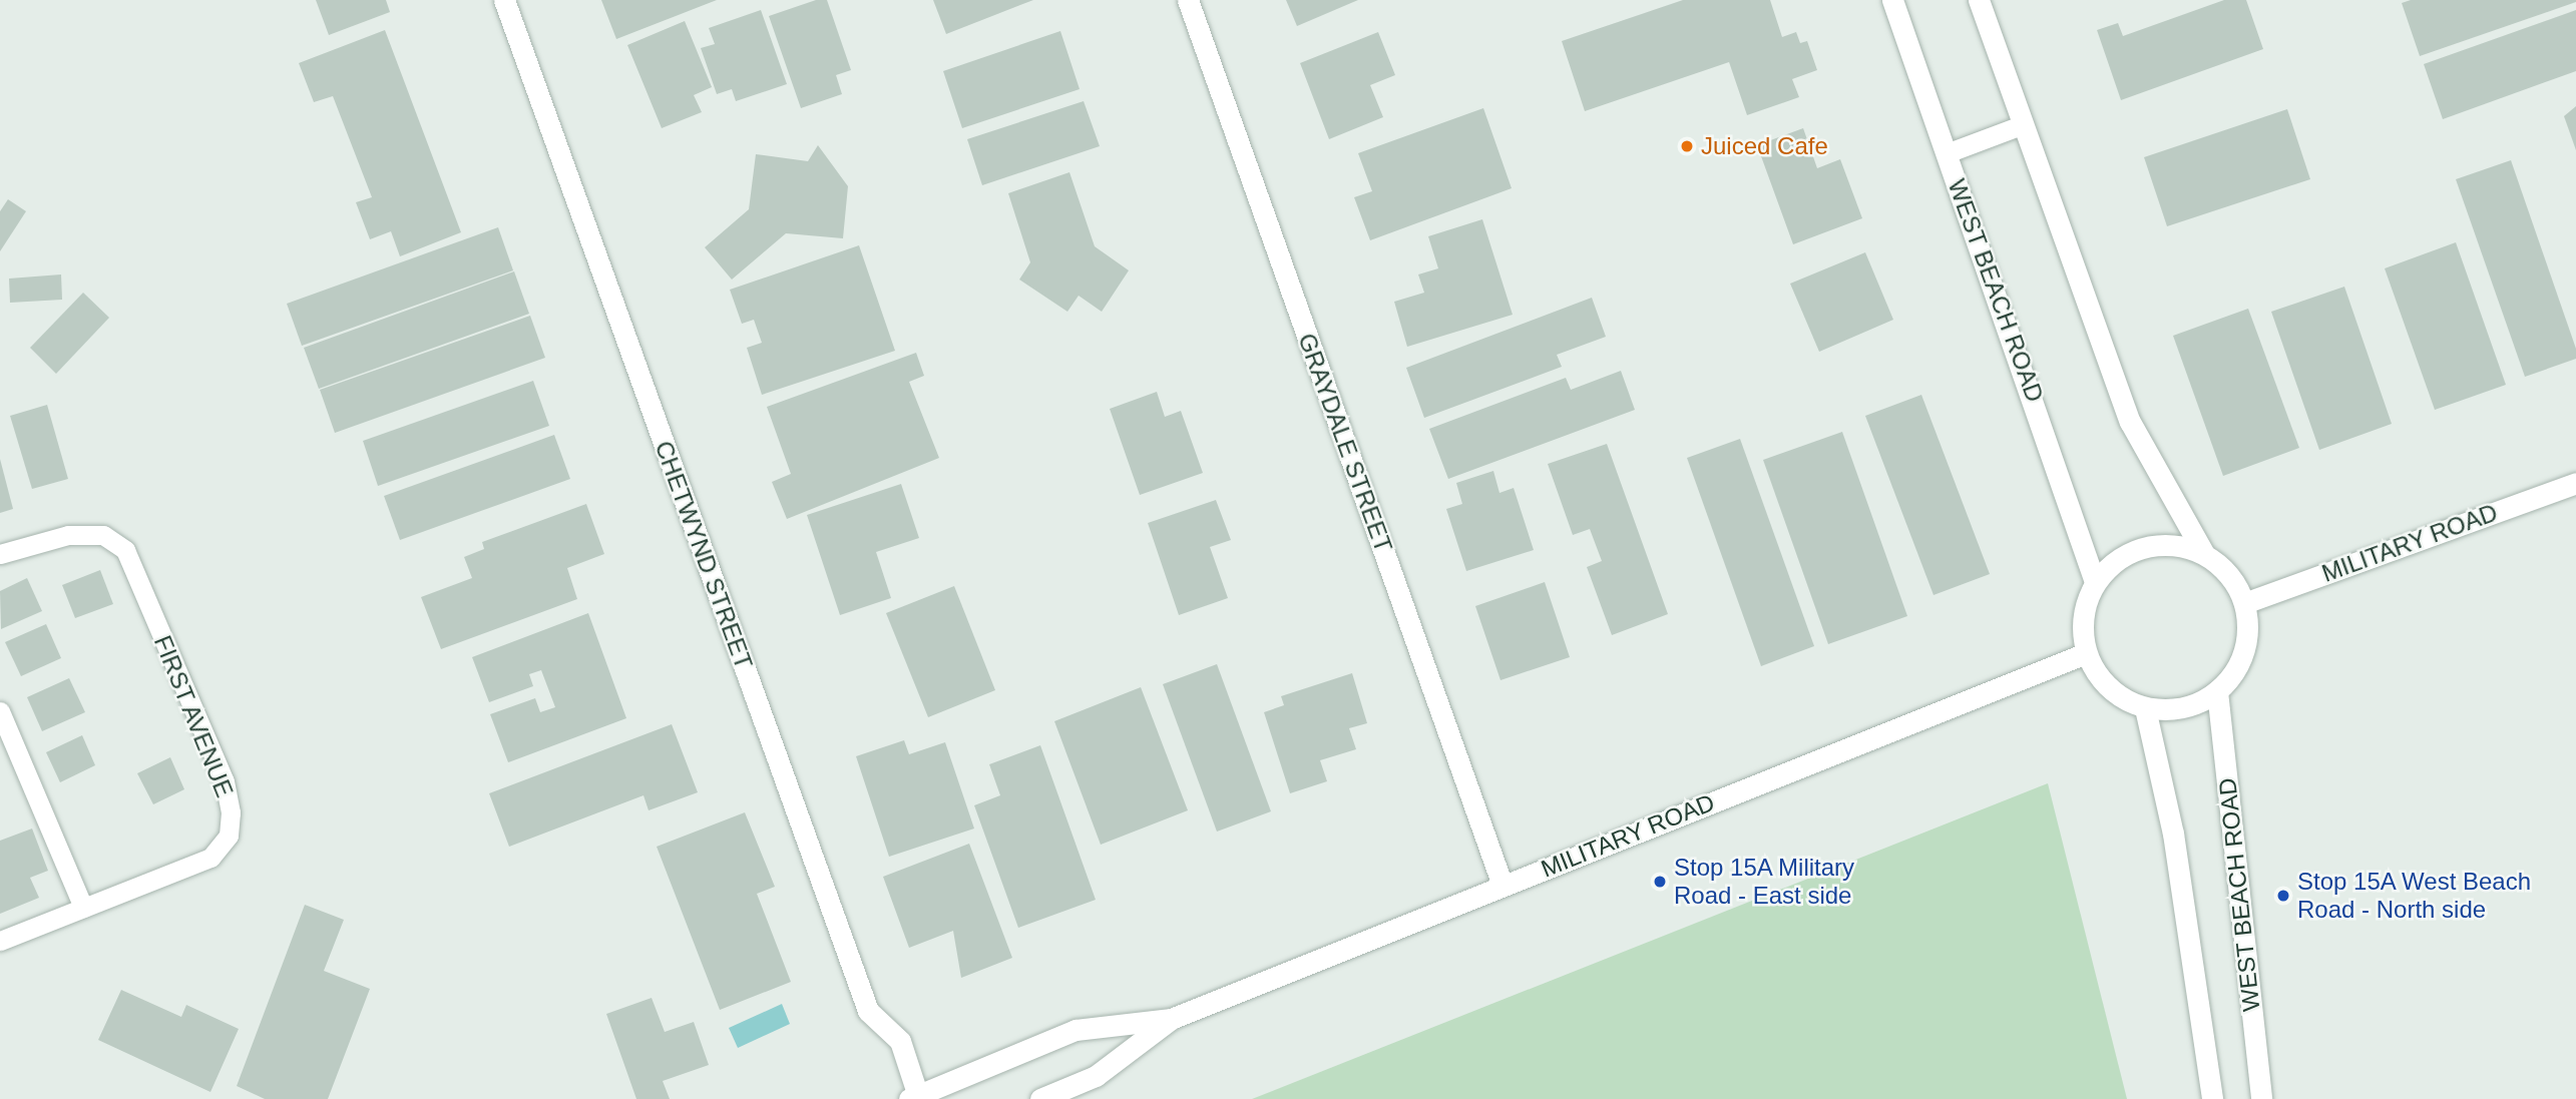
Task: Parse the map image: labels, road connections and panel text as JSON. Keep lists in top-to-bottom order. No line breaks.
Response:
{"streets":{"street":["WEST BEACH ROAD","GRAYDALE STREET","MILITARY ROAD","CHETWYND STREET"],"lane":["FIRST AVENUE"]},"crossings":[["WEST BEACH ROAD","MILITARY ROAD"],["GRAYDALE STREET","MILITARY ROAD"],["MILITARY ROAD","CHETWYND STREET"]],"places":["Juiced Cafe","Stop 15A Military Road - East side","Stop 15A West Beach Road - North side"]}
